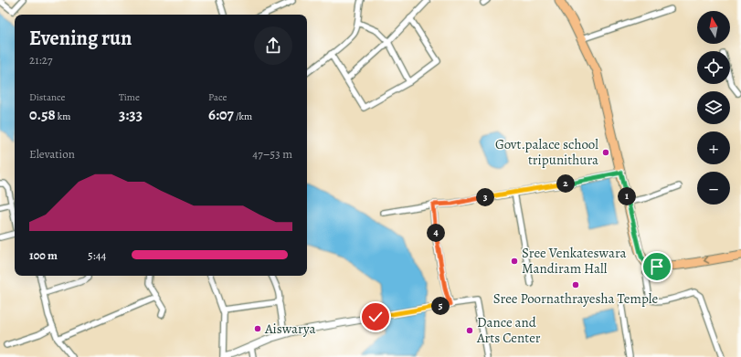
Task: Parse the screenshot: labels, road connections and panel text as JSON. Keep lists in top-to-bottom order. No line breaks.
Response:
{"places":["Govt.palace school tripunithura","Sree Venkateswara Mandiram Hall","Sree Poornathrayesha Temple","Aiswarya","Dance and Arts Center"],"north":"top","page":{"map_buttons":["+","−"],"heading":["Evening run","21:27"],"stats":[["Distance","0.58 km"],["Time","3:33"],["Pace","6:07 /km"]],"chart":["Elevation","47–53 m"],"pins":["2","1","3","4","5"],"list":[{"name":"100 m","note":"5:44"}]}}
